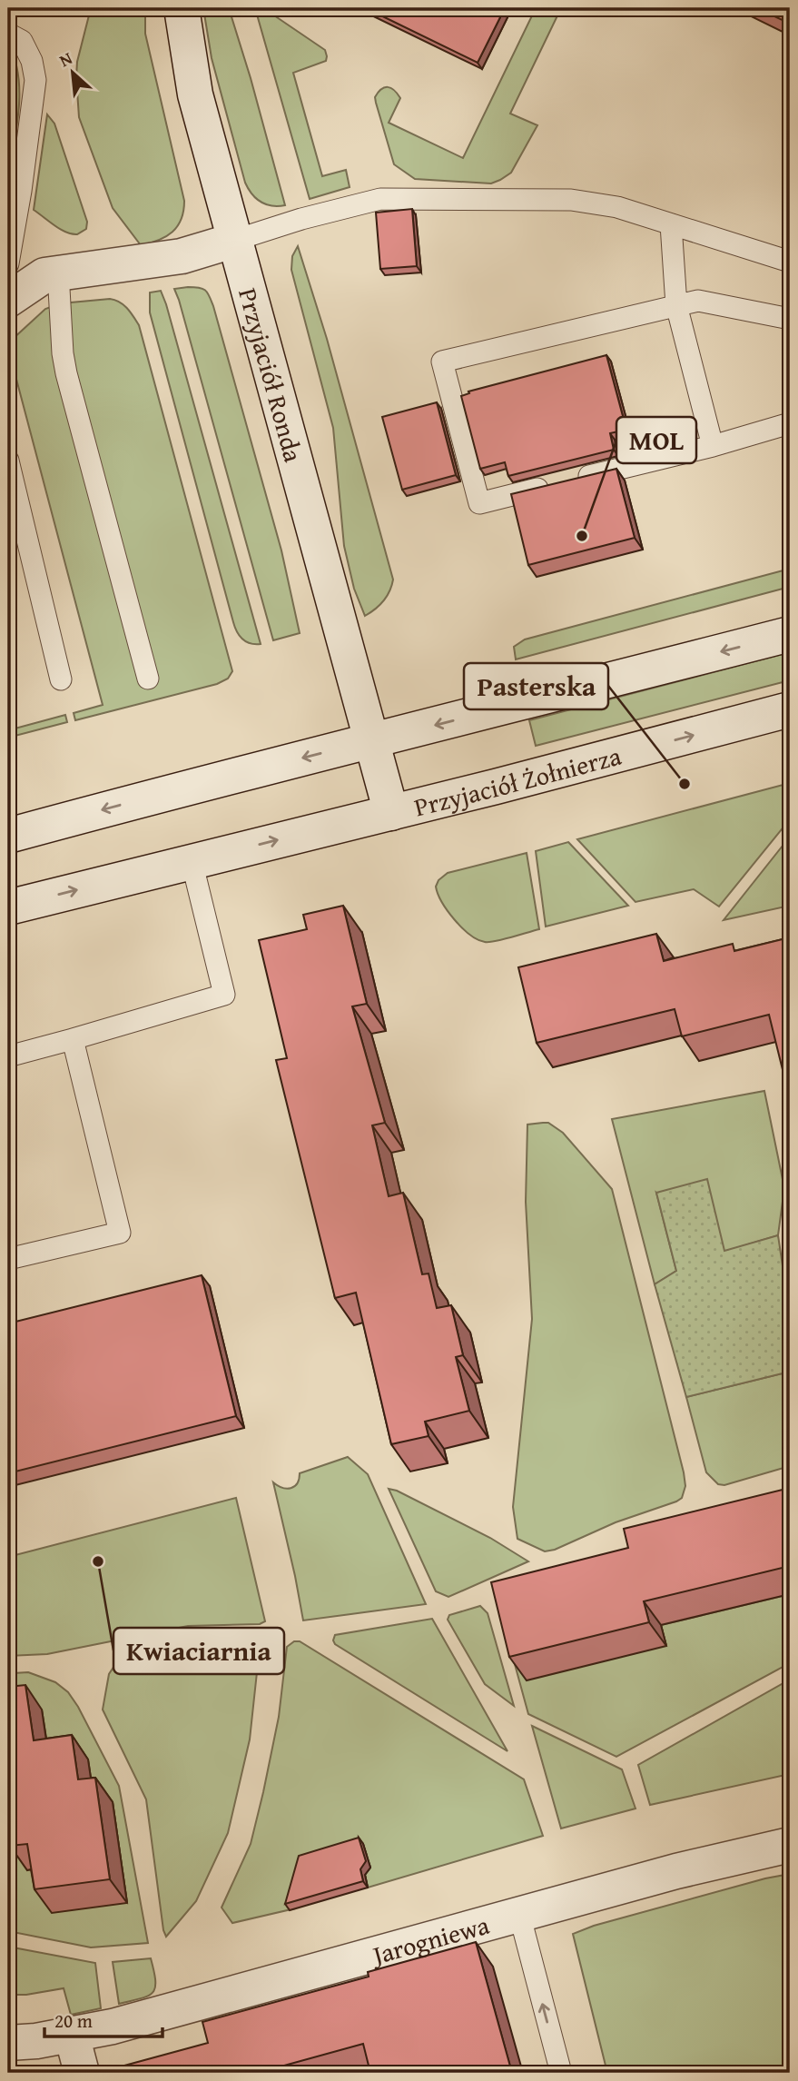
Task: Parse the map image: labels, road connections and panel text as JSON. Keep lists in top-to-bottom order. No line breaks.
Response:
{"streets":{"street":["Przyjaciół Ronda","Przyjaciół Żołnierza","Jarogniewa"]},"crossings":[["Przyjaciół Ronda","Przyjaciół Żołnierza"]],"places":["MOL","Pasterska","Kwiaciarnia"],"scale_bar":"20 m","north":"top left"}
